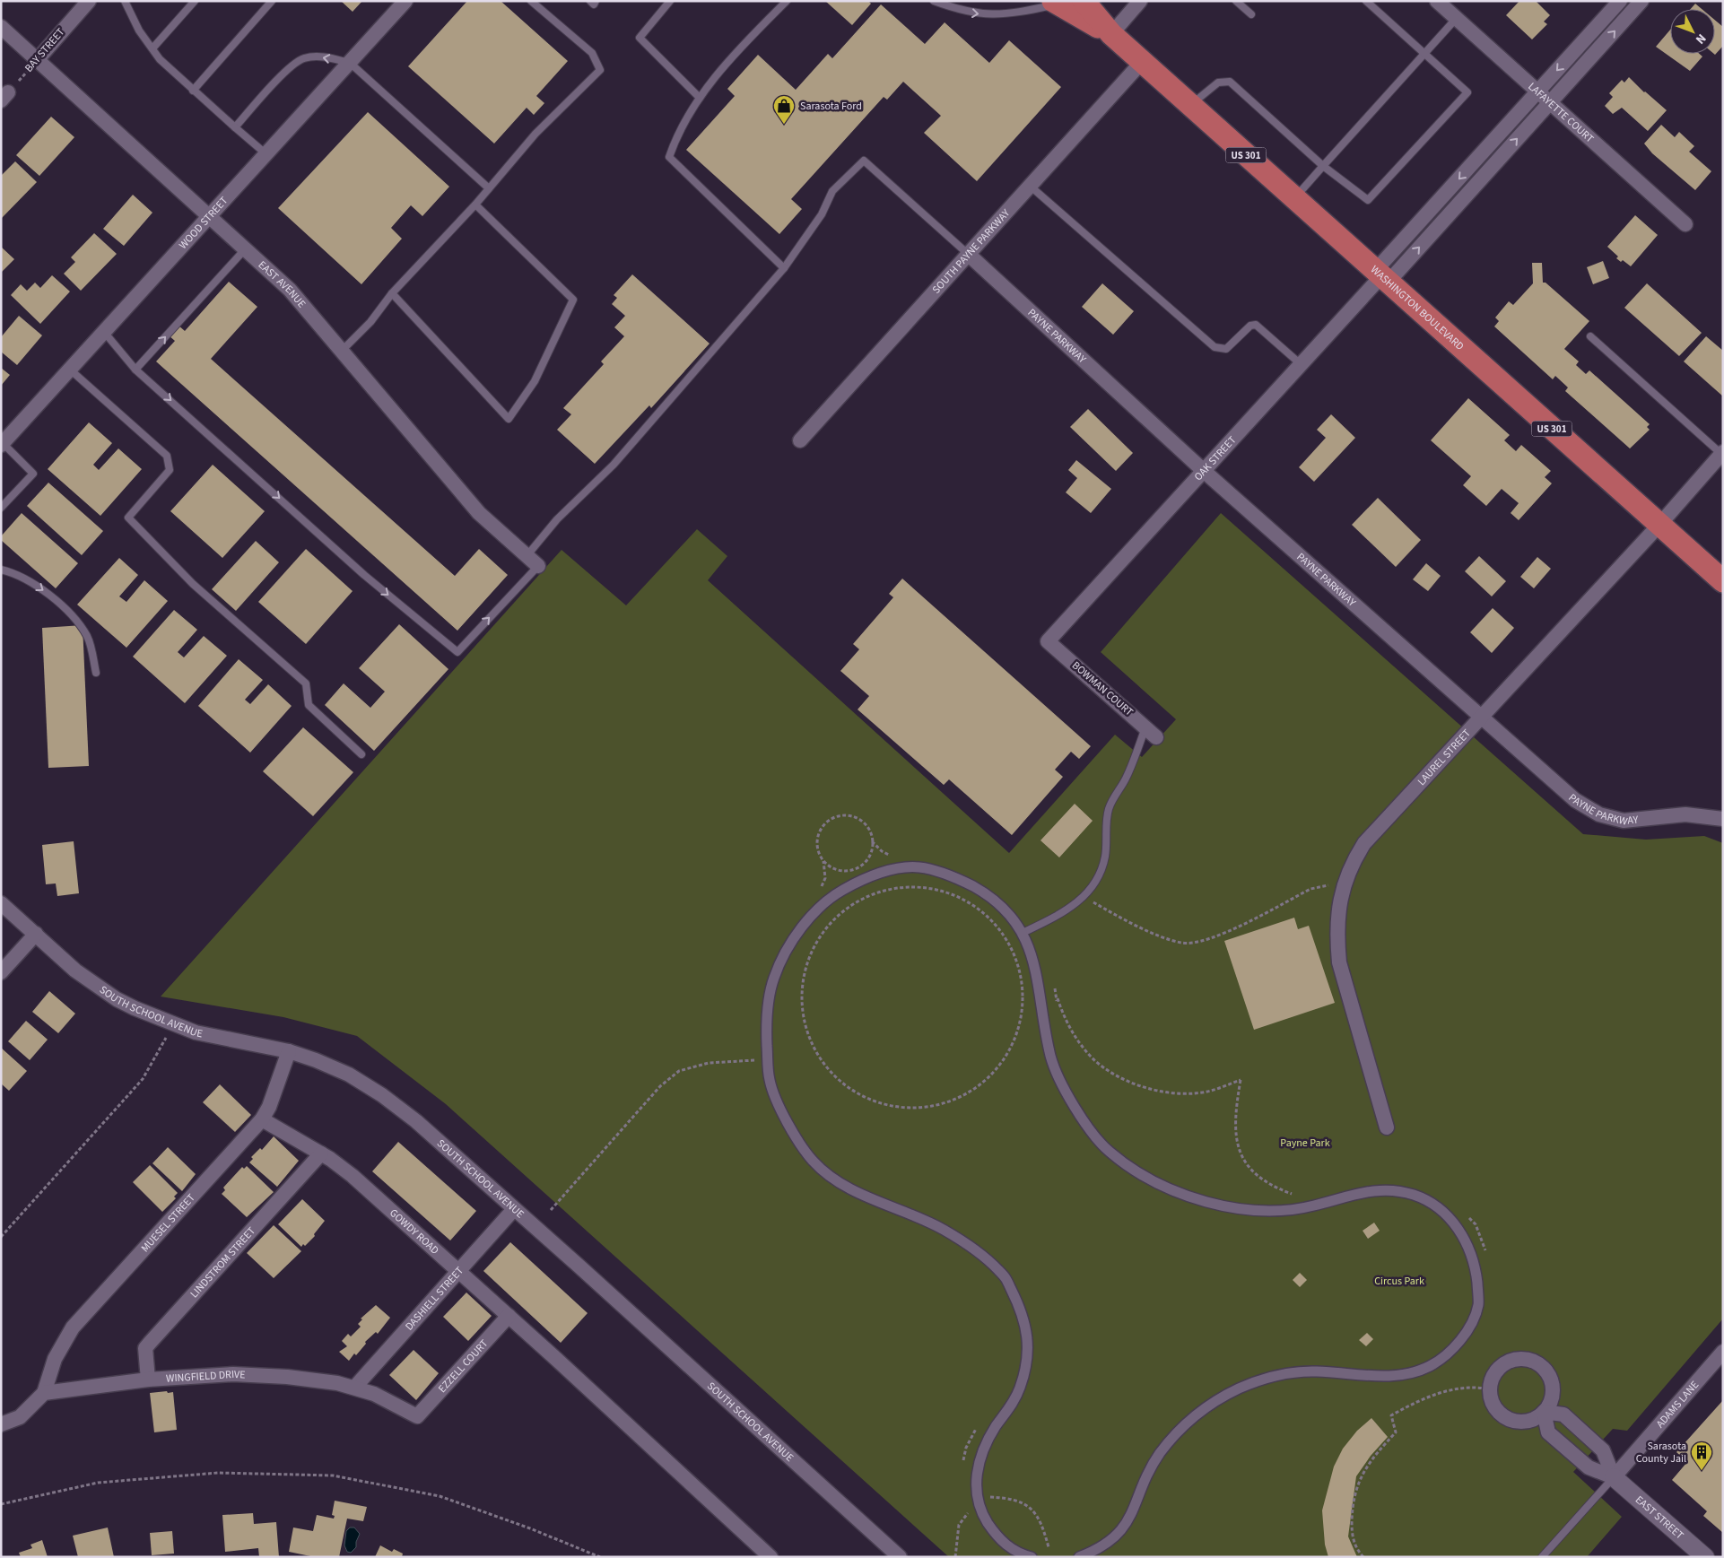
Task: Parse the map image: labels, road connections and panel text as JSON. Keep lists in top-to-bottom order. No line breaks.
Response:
{"streets":{"main road":["US 301","WASHINGTON BOULEVARD"],"street":["BAY STREET","LAFAYETTE COURT","WOOD STREET","SOUTH PAYNE PARKWAY","EAST AVENUE","PAYNE PARKWAY","OAK STREET","BOWMAN COURT","LAUREL STREET","SOUTH SCHOOL AVENUE","MUESEL STREET","GOWDY ROAD","LINDSTROM STREET","DASHIELL STREET","EZZELL COURT","WINGFIELD DRIVE","ADAMS LANE","EAST STREET"]},"crossings":[["BAY STREET","EAST AVENUE"],["WOOD STREET","EAST AVENUE"],["SOUTH PAYNE PARKWAY","WASHINGTON BOULEVARD"],["SOUTH PAYNE PARKWAY","PAYNE PARKWAY"],["WASHINGTON BOULEVARD","OAK STREET"],["WASHINGTON BOULEVARD","LAUREL STREET"],["PAYNE PARKWAY","OAK STREET"],["PAYNE PARKWAY","LAUREL STREET"],["OAK STREET","BOWMAN COURT"],["SOUTH SCHOOL AVENUE","MUESEL STREET"],["SOUTH SCHOOL AVENUE","DASHIELL STREET"],["MUESEL STREET","GOWDY ROAD"],["MUESEL STREET","WINGFIELD DRIVE"],["GOWDY ROAD","LINDSTROM STREET"],["GOWDY ROAD","DASHIELL STREET"],["GOWDY ROAD","EZZELL COURT"],["LINDSTROM STREET","WINGFIELD DRIVE"],["DASHIELL STREET","WINGFIELD DRIVE"],["EZZELL COURT","WINGFIELD DRIVE"],["ADAMS LANE","EAST STREET"]],"parks":["Payne Park","Circus Park"],"places":{"shop":["Sarasota Ford"],"building":["Sarasota County Jail"]},"north":"bottom right"}
